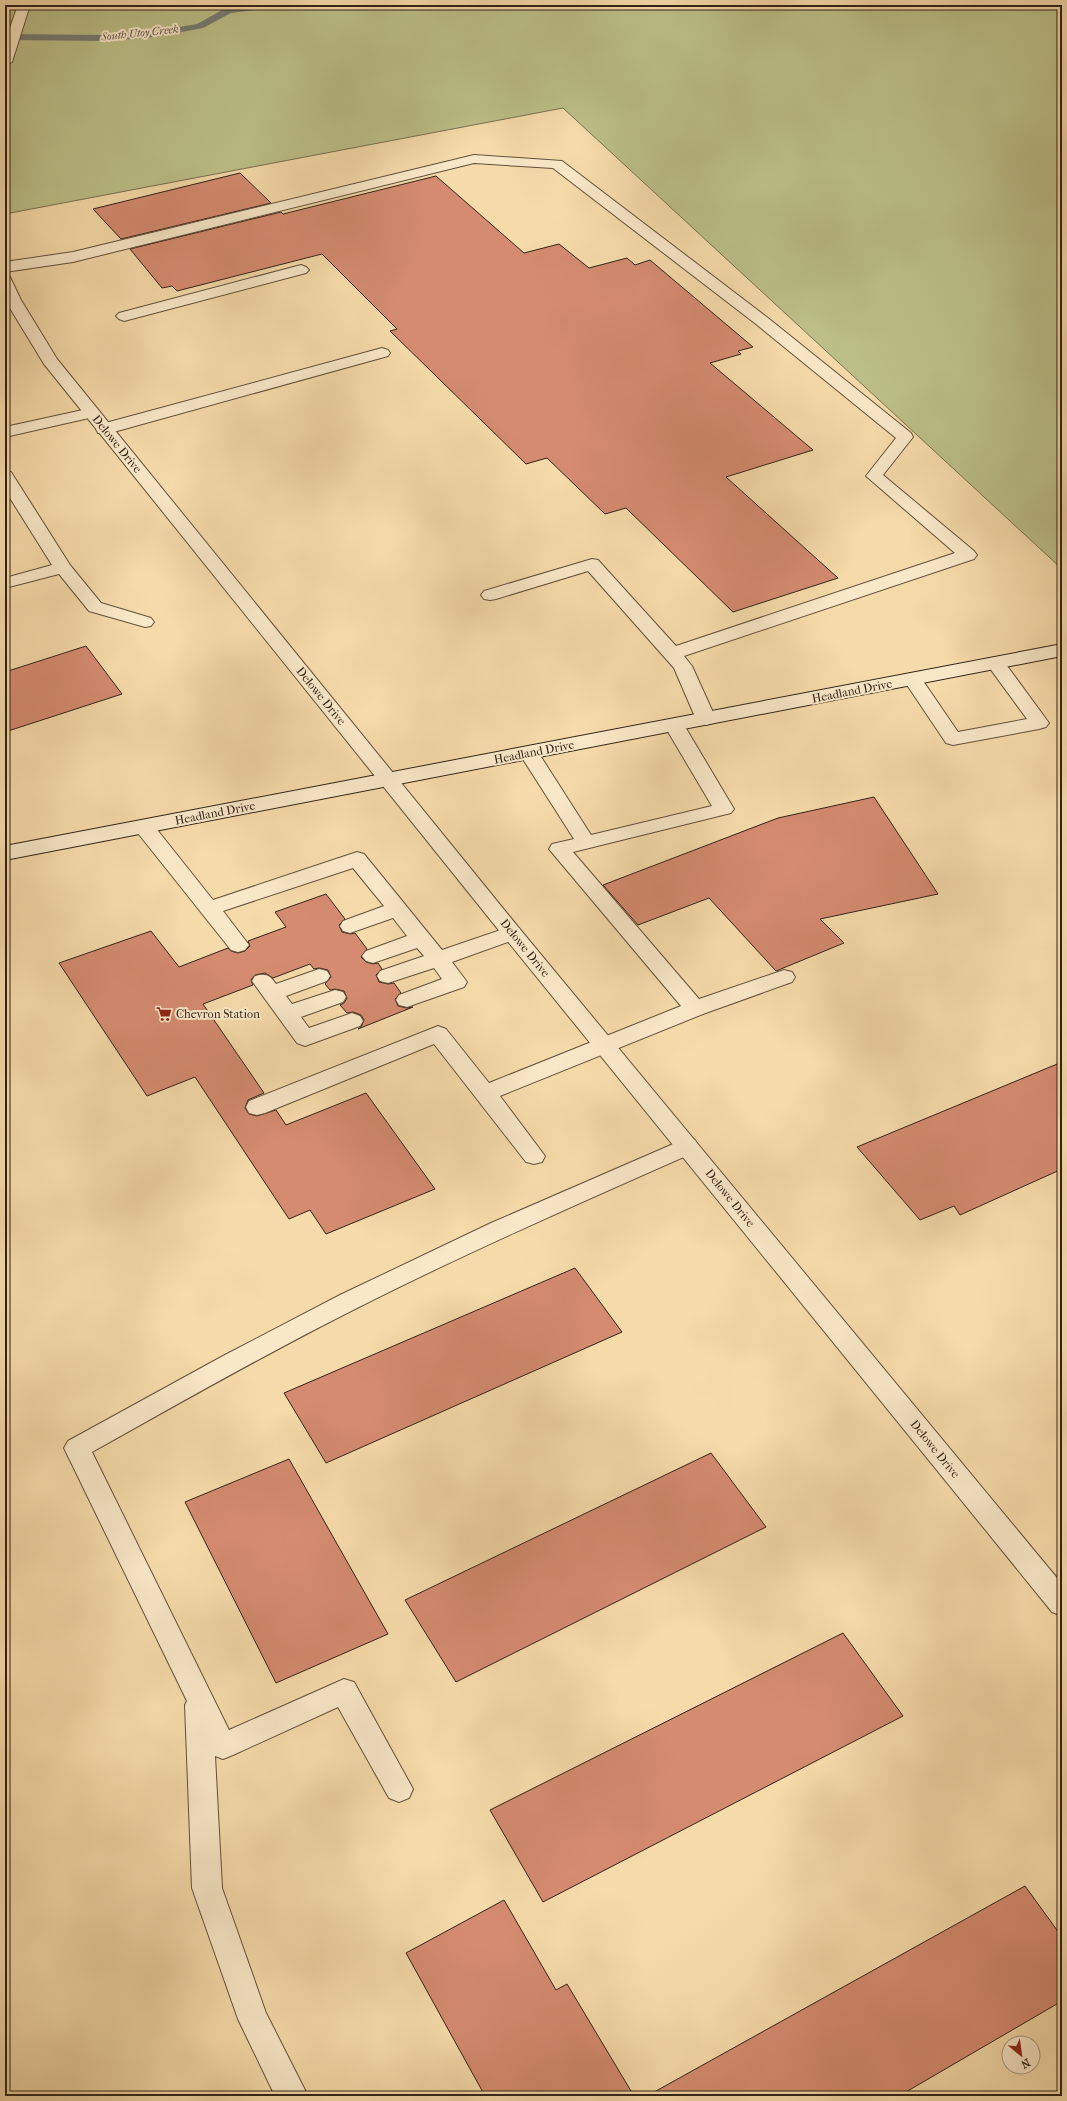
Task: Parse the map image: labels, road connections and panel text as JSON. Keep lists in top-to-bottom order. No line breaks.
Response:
{"streets":{"street":["Delowe Drive","Headland Drive"]},"crossings":[["Delowe Drive","Headland Drive"]],"water":["South Utoy Creek"],"places":{"supermarket":["Chevron Station"]},"north":"bottom right"}
